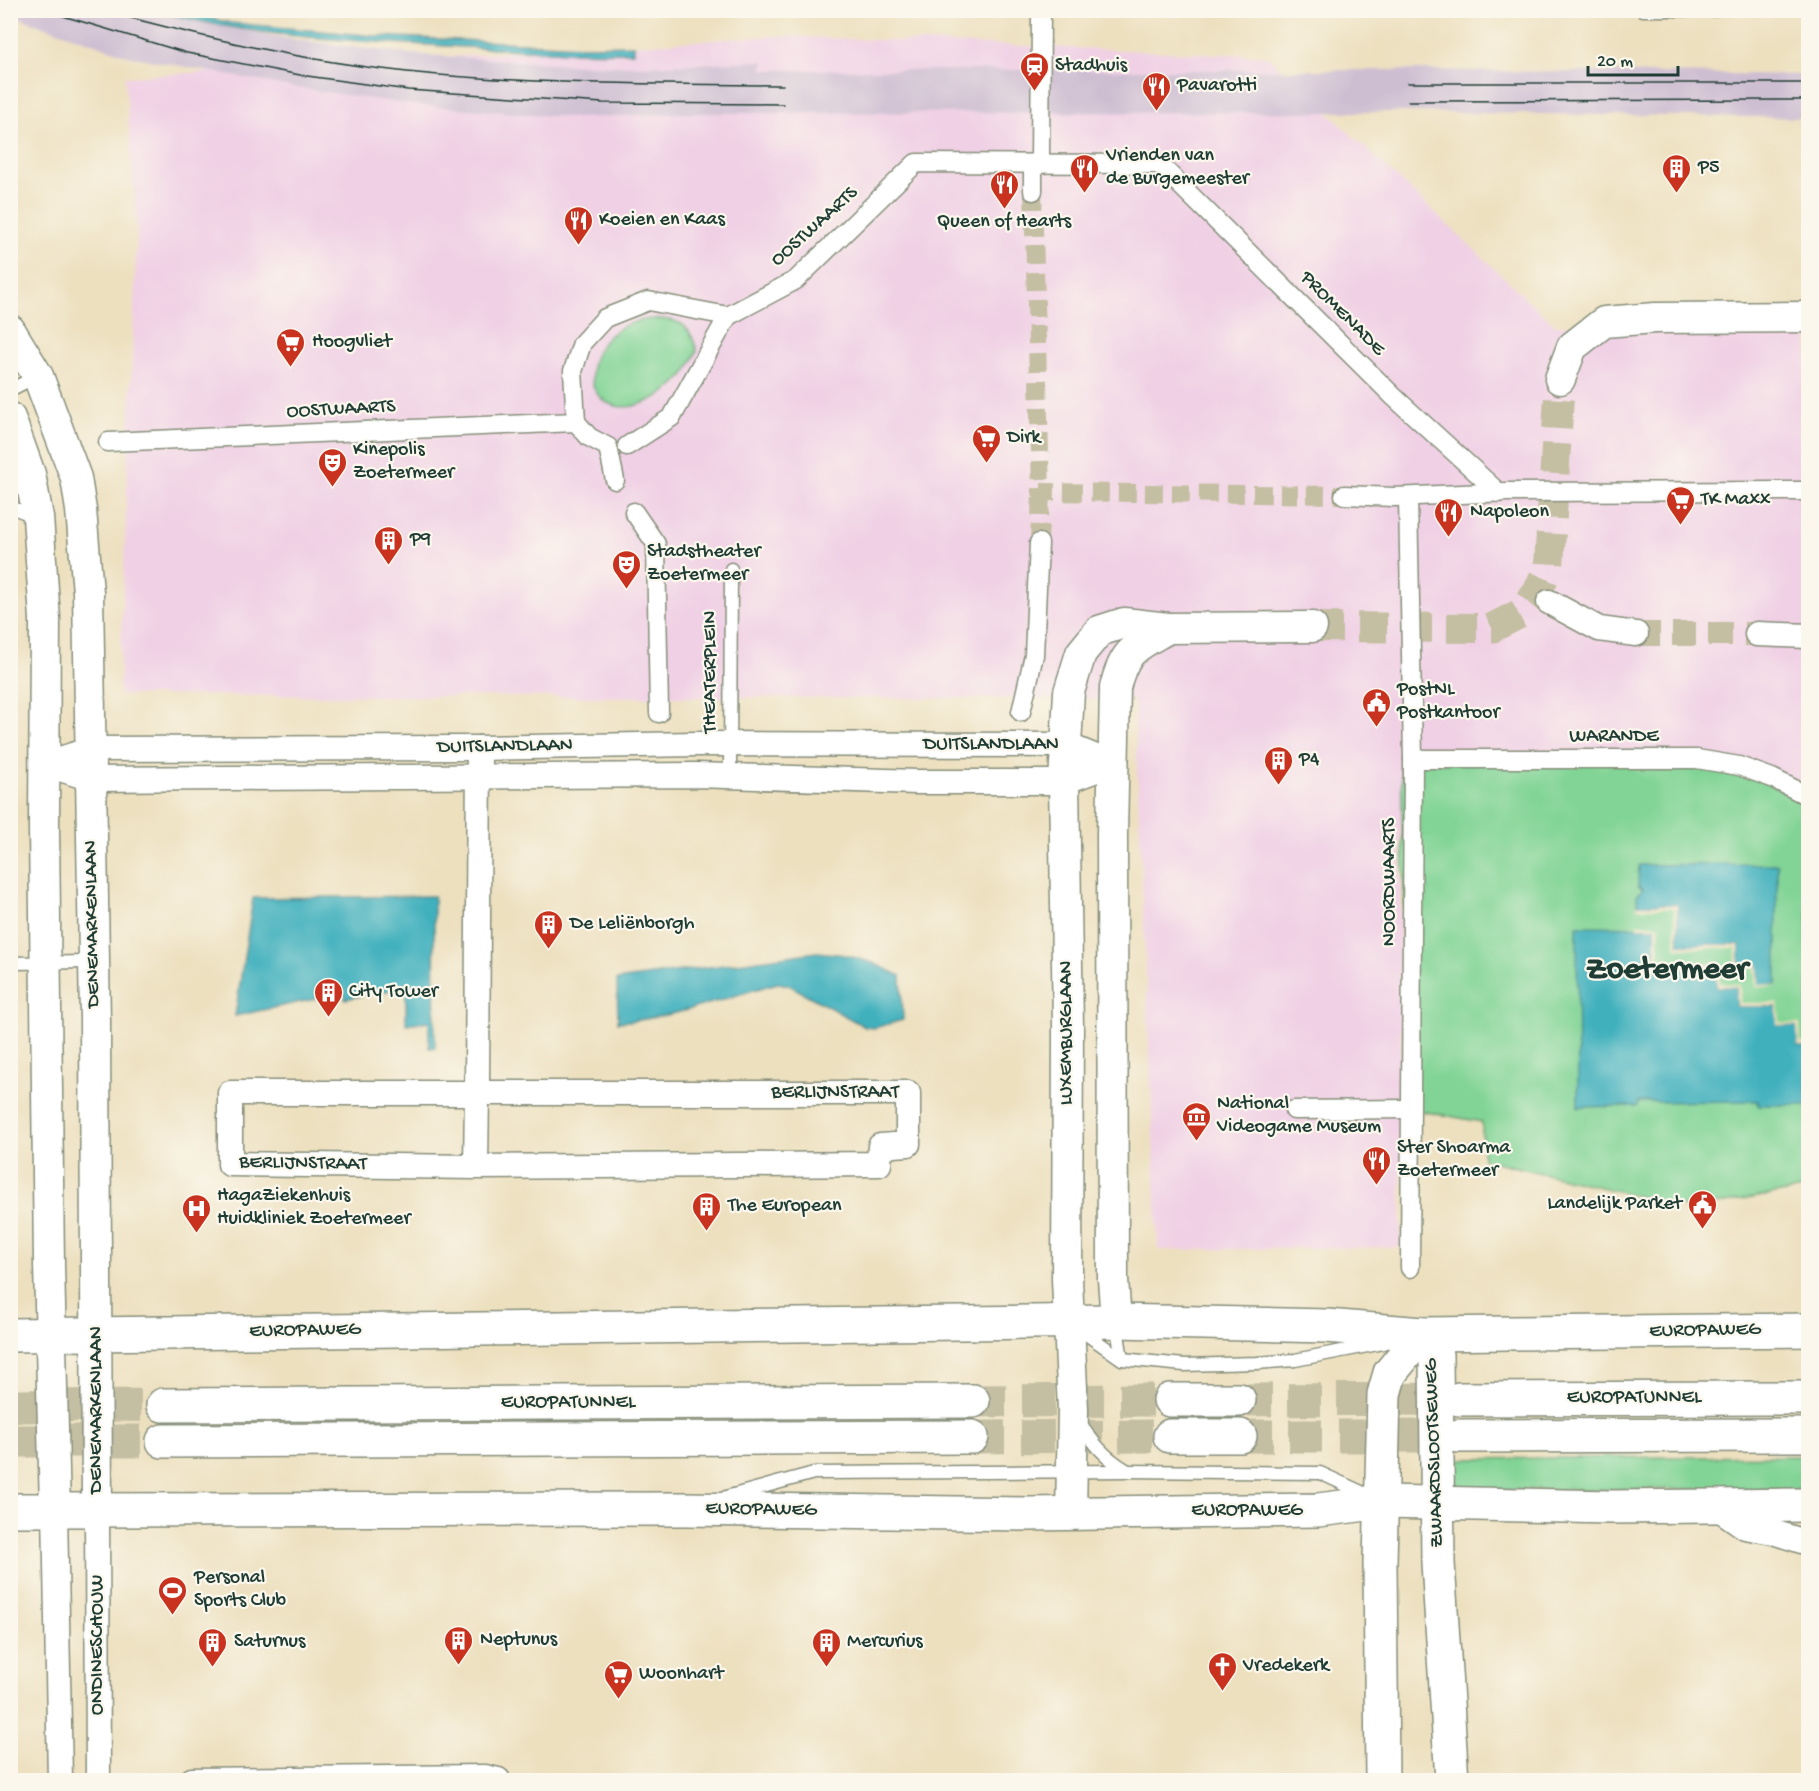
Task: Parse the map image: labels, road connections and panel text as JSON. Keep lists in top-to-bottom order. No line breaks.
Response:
{"streets":{"main road":["EUROPAWEG","EUROPATUNNEL","ZWAARDSLOOTSEWEG"],"street":["OOSTWAARTS","PROMENADE","WARANDE","DUITSLANDLAAN","NOORDWAARTS","DENEMARKENLAAN","LUXEMBURGLAAN","BERLIJNSTRAAT","ONDINESCHOUW"],"lane":["THEATERPLEIN"]},"crossings":[["OOSTWAARTS","PROMENADE"],["THEATERPLEIN","DUITSLANDLAAN"],["WARANDE","NOORDWAARTS"],["DUITSLANDLAAN","DENEMARKENLAAN"],["DUITSLANDLAAN","LUXEMBURGLAAN"],["DENEMARKENLAAN","EUROPAWEG"],["DENEMARKENLAAN","ONDINESCHOUW"],["LUXEMBURGLAAN","EUROPAWEG"],["EUROPAWEG","ZWAARDSLOOTSEWEG"],["EUROPAWEG","ONDINESCHOUW"]],"districts":["Zoetermeer"],"places":{"station":["Stadhuis"],"restaurant":["Pavarotti","Vrienden van de Burgemeester","Queen of Hearts","Koeien en Kaas","Napoleon","Ster Shoarma Zoetermeer"],"building":["P5","P9","P4","De Leliënborgh","City Tower","The European","Neptunus","Saturnus","Mercurius"],"supermarket":["Hoogvliet","Dirk","TK Maxx","Woonhart"],"theatre":["Kinepolis Zoetermeer","Stadstheater Zoetermeer"],"public building":["PostNL Postkantoor","Landelijk Parket"],"museum":["National Videogame Museum"],"hospital":["HagaZiekenhuis Huidkliniek Zoetermeer"],"sports":["Personal Sports Club"],"church":["Vredekerk"]},"scale_bar":"20 m"}
